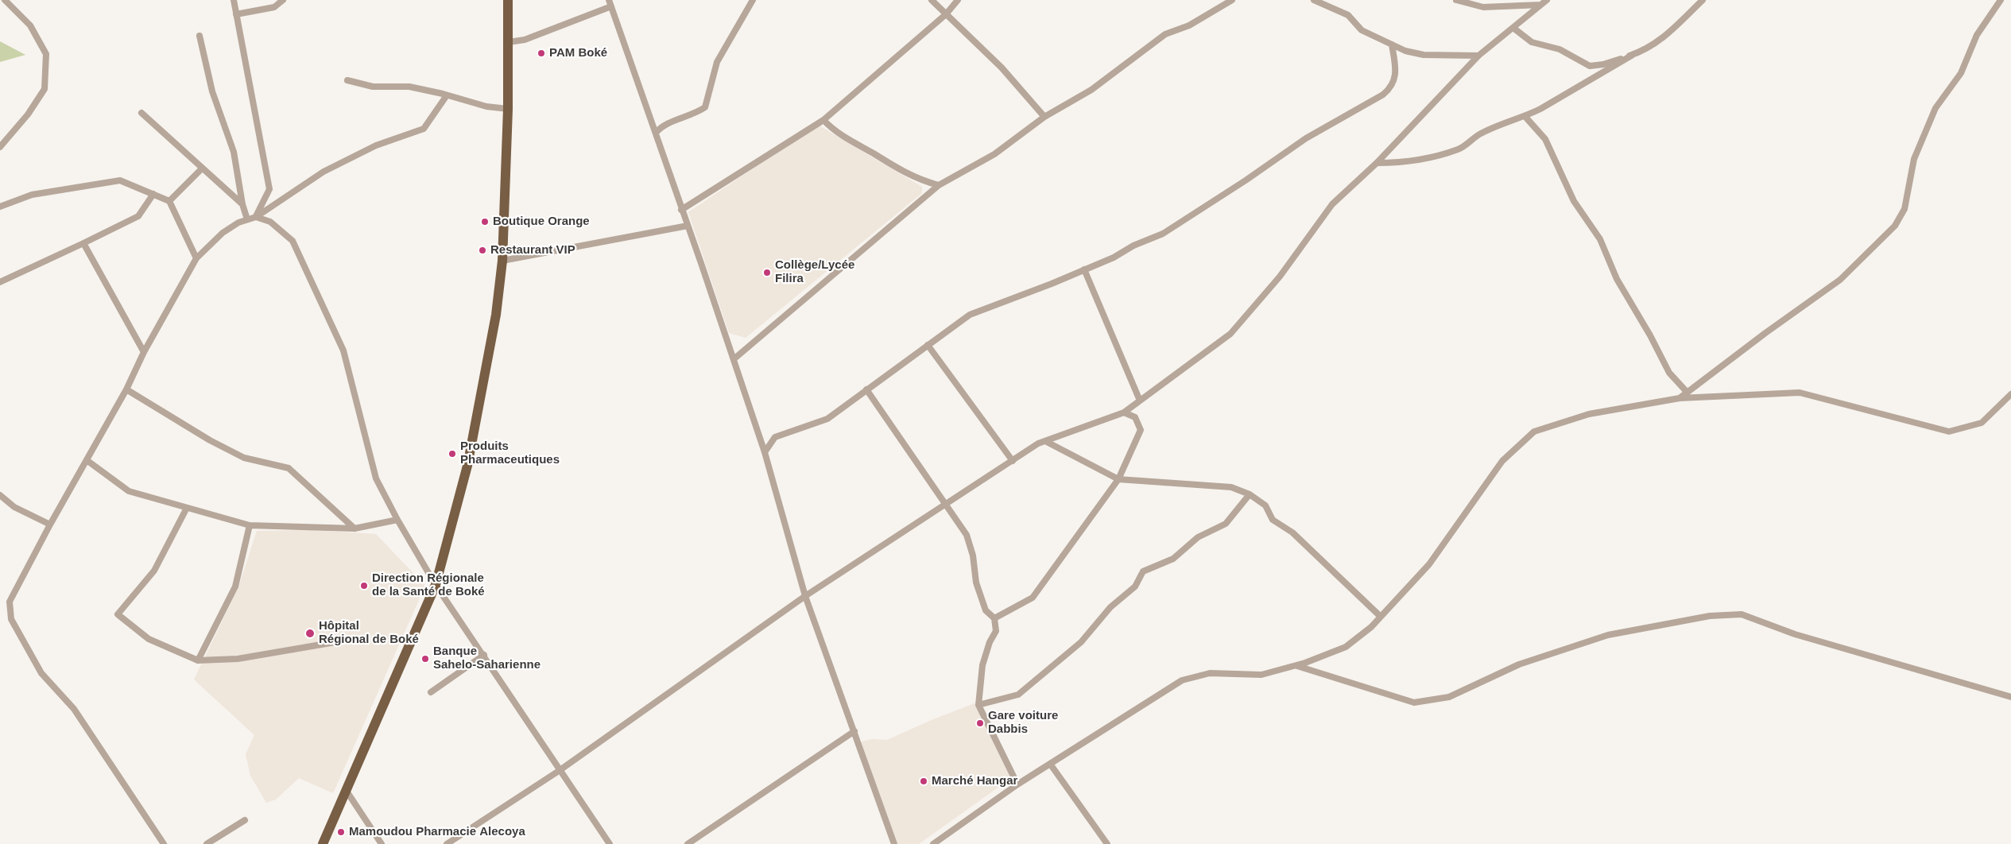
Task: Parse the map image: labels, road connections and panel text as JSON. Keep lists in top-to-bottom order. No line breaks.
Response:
{"places":["PAM Boké","Boutique Orange","Restaurant VIP","Collège/Lycée Filira","Produits Pharmaceutiques","Direction Régionale de la Santé de Boké","Hôpital Régional de Boké","Banque Sahelo-Saharienne","Gare voiture Dabbis","Marché Hangar","Mamoudou Pharmacie Alecoya"]}
